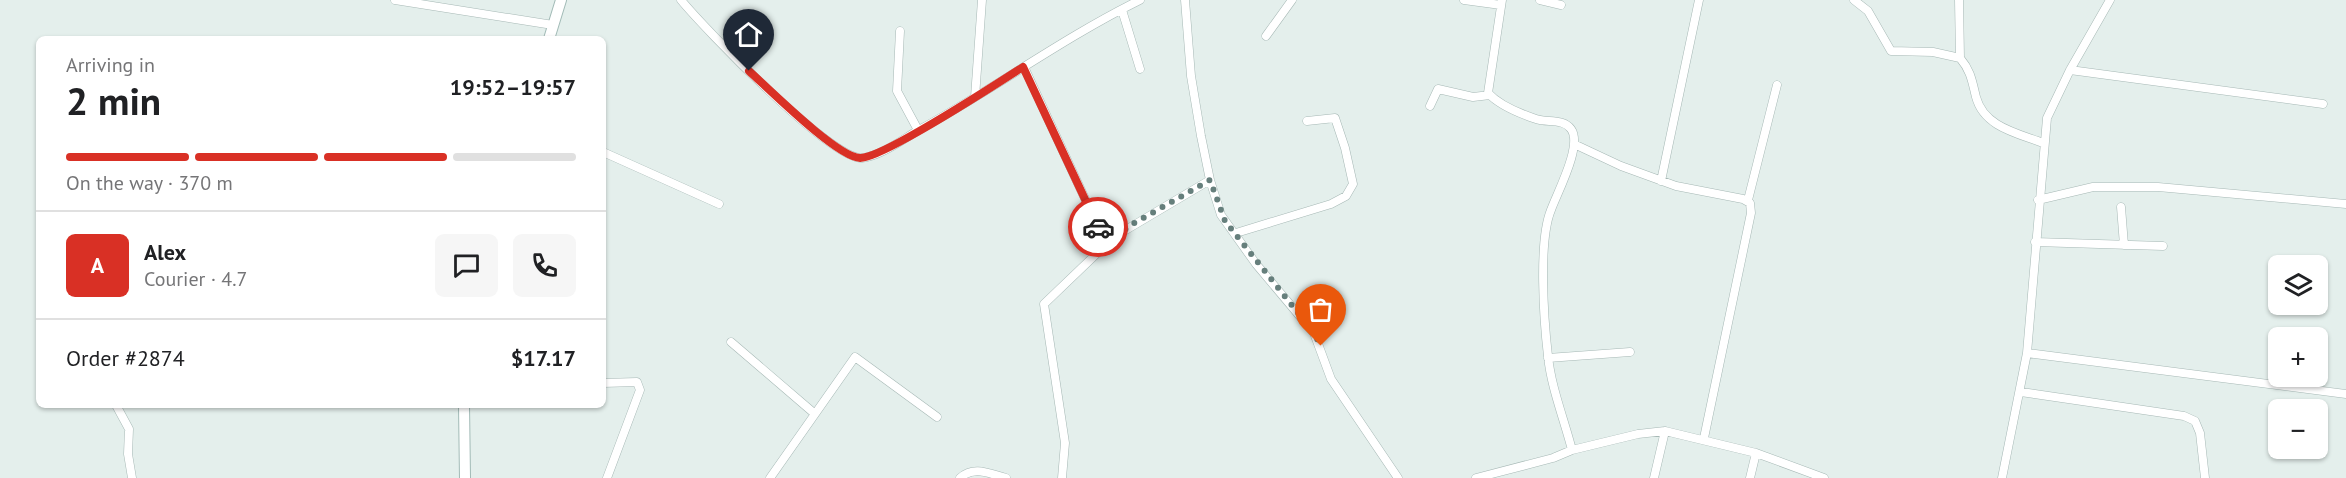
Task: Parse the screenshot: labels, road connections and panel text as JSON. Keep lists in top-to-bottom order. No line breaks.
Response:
{"page":{"heading":["2 min","Arriving in","19:52–19:57"],"panel":["Alex","Courier · 4.7","Order #2874","$17.17"],"bar":"On the way · 370 m","round":"A","map_buttons":["+","−"]}}
